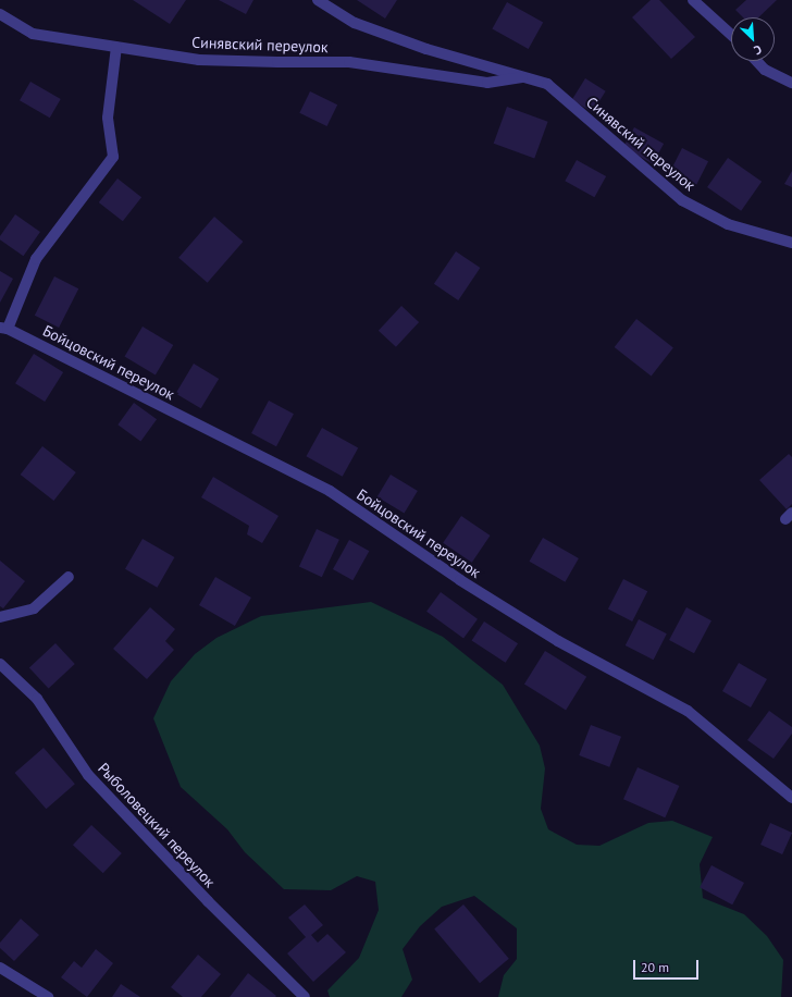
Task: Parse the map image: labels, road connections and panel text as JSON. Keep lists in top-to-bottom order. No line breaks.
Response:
{"streets":{"street":["Синявский переулок","Бойцовский переулок","Рыболовецкий переулок"]},"crossings":[["Синявский переулок","Бойцовский переулок"]],"scale_bar":"20 m","north":"bottom right"}
